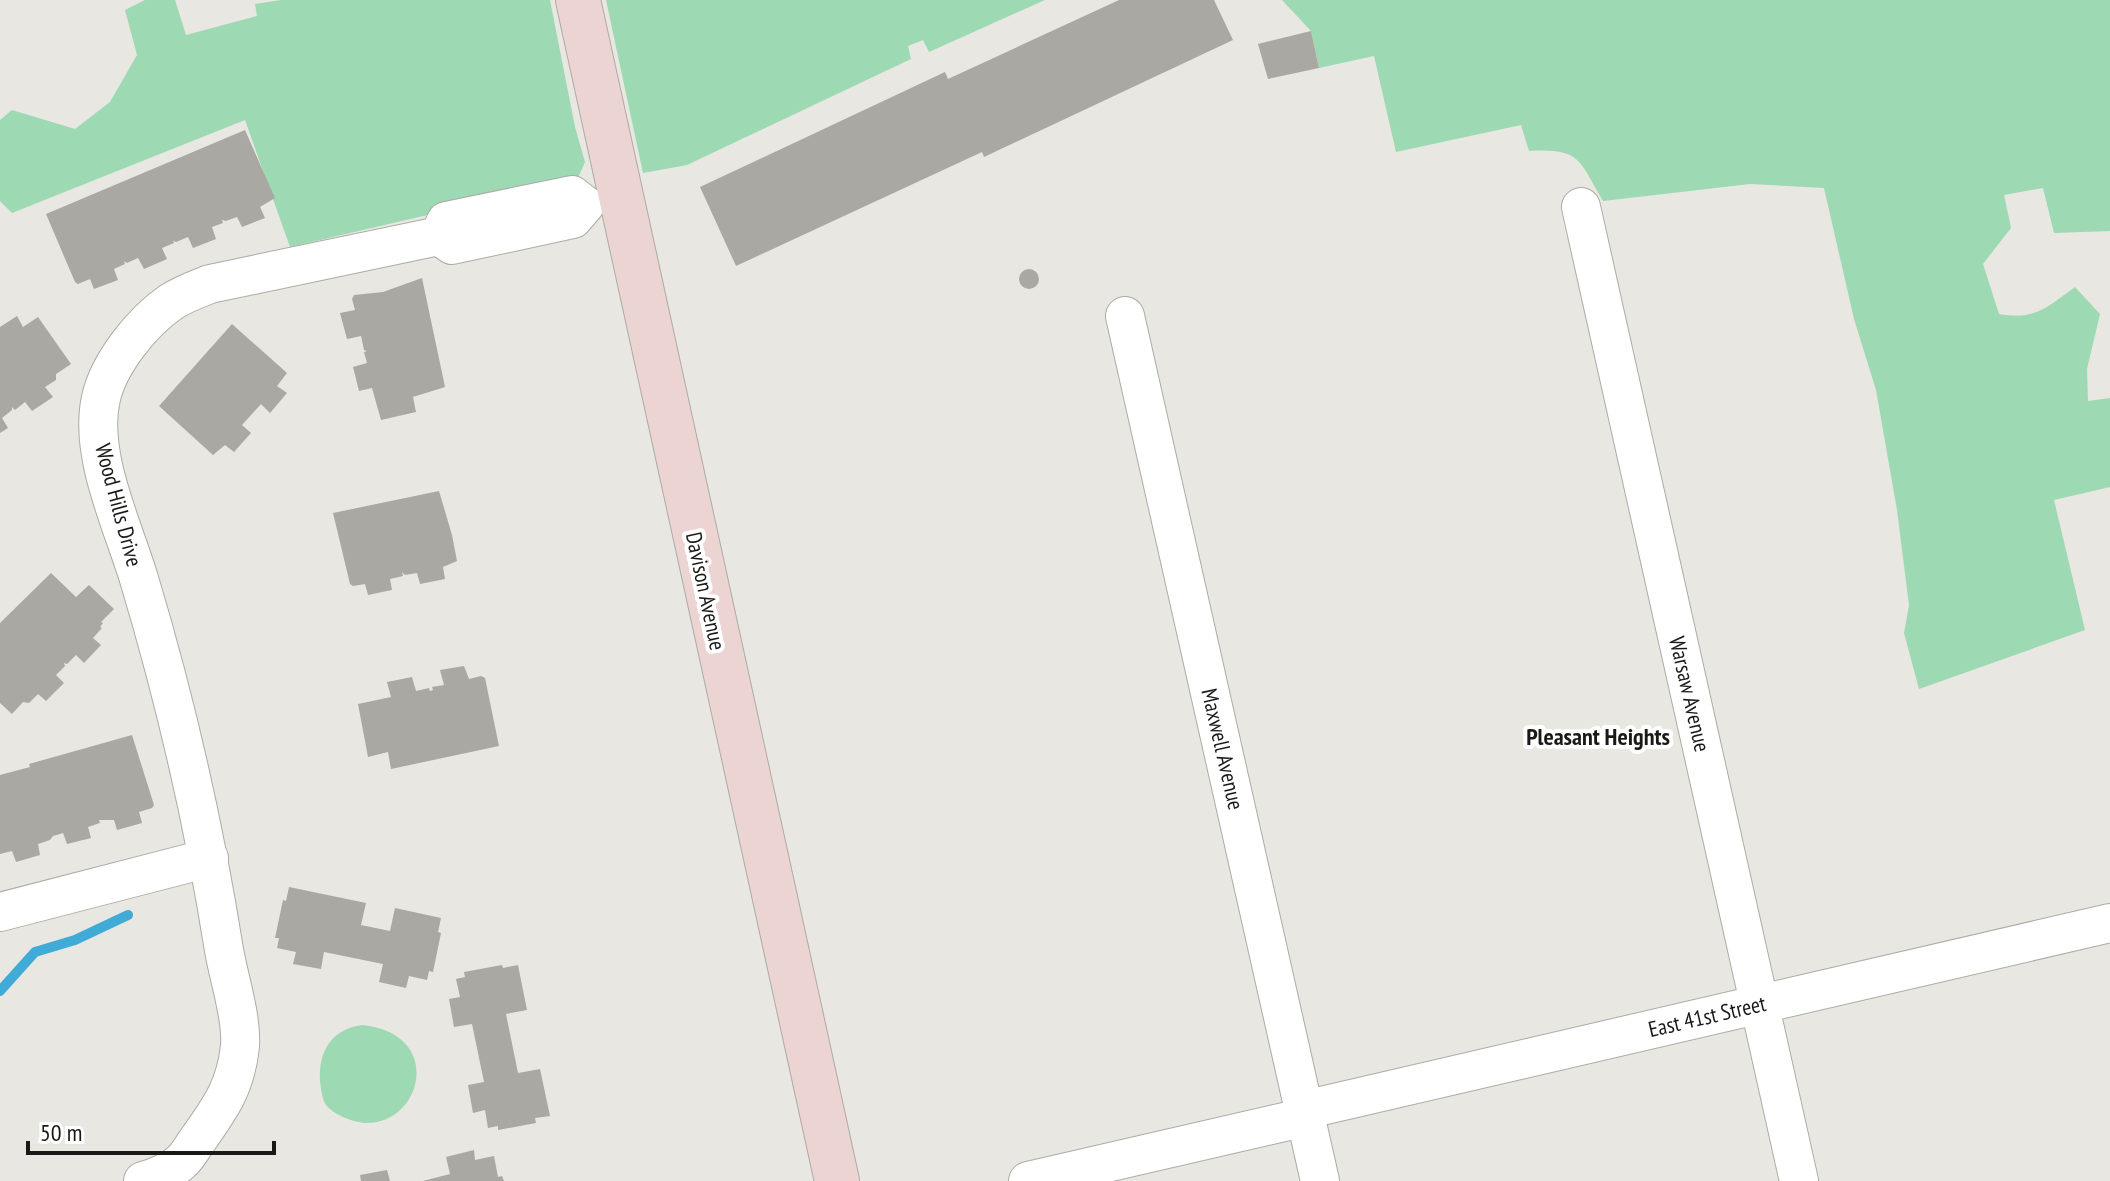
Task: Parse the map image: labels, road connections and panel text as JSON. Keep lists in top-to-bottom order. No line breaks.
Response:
{"streets":{"street":["Wood Hills Drive","Davison Avenue","Warsaw Avenue","Maxwell Avenue","East 41st Street"]},"crossings":[["Wood Hills Drive","Davison Avenue"],["Warsaw Avenue","East 41st Street"],["Maxwell Avenue","East 41st Street"]],"districts":["Pleasant Heights"],"scale_bar":"50 m"}
